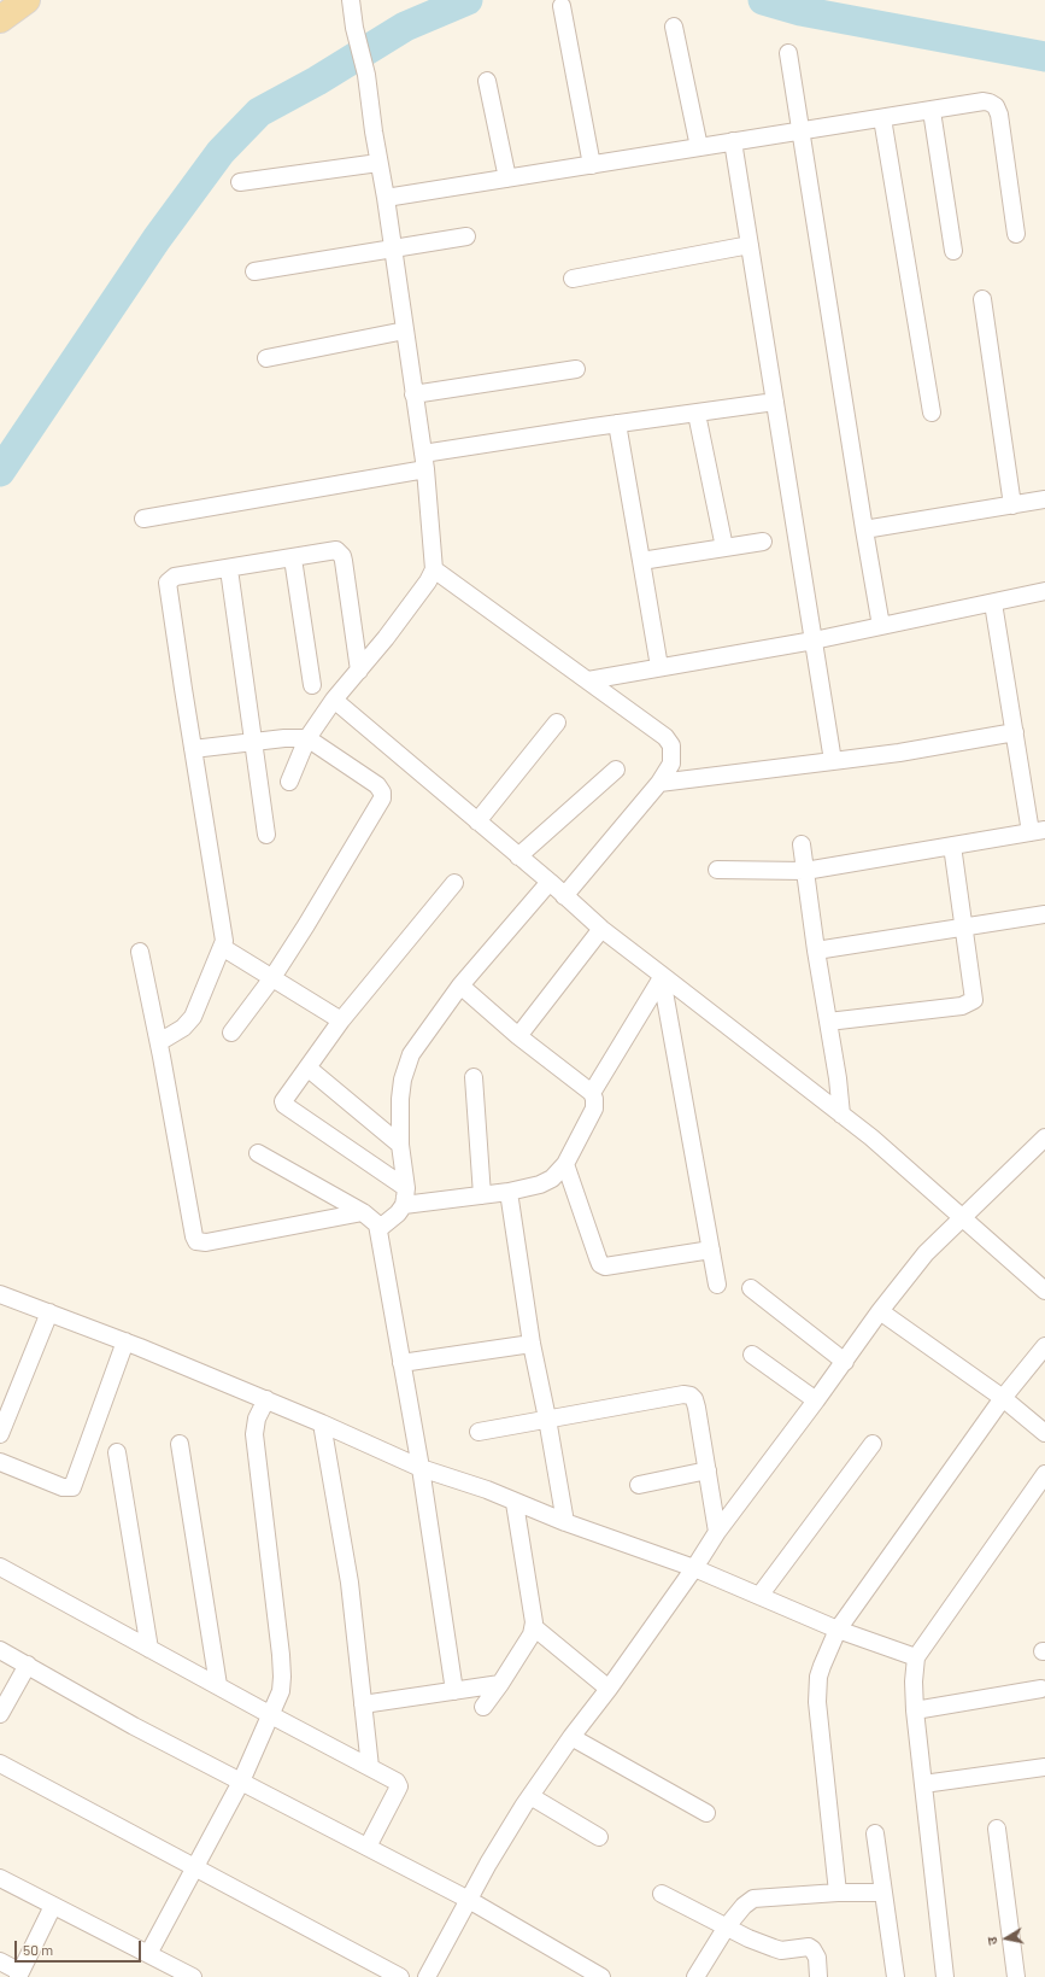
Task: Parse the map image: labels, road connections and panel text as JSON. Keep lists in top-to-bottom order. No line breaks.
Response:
{"scale_bar":"50 m","north":"left"}
